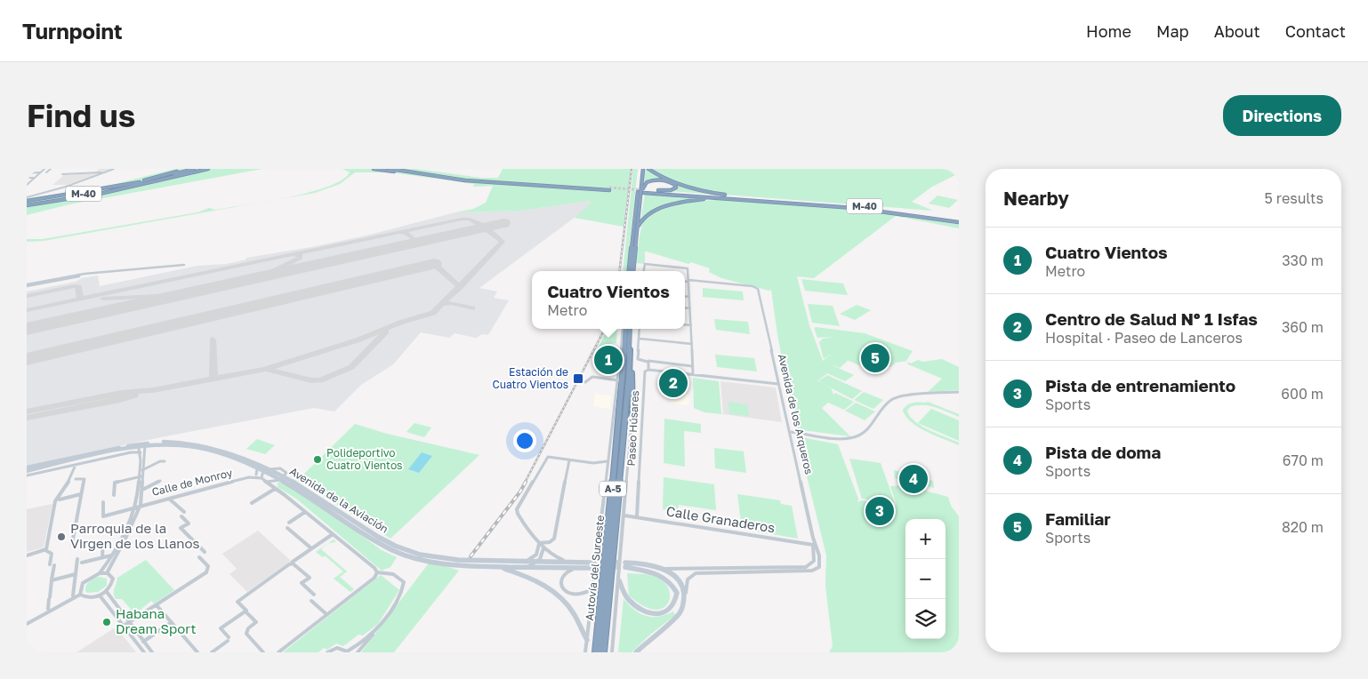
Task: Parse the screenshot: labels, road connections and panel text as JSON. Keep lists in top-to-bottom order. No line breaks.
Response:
{"streets":{"highway":["M-40","A-5","Autovía del Suroeste"],"main road":["Avenida de la Aviación"],"street":["Avenida de los Arqueros","Paseo Húsares","Calle de Monroy","Calle Granaderos"]},"crossings":[["Avenida de los Arqueros","Calle Granaderos"],["Paseo Húsares","Calle Granaderos"],["Calle de Monroy","Avenida de la Aviación"]],"places":{"transit":["Estación de Cuatro Vientos"],"other":["Polideportivo Cuatro Vientos","Parroquia de la Virgen de los Llanos","Habana Dream Sport"]},"page":{"header":"Turnpoint","nav":["Home","Map","About","Contact"],"buttons":"Directions","title":"Find us","heading":["Nearby","5 results"],"list":[{"mark":"1","name":"Cuatro Vientos","note":"Metro","value":"330 m"},{"mark":"2","name":"Centro de Salud Nº 1 Isfas","note":"Hospital · Paseo de Lanceros","value":"360 m"},{"mark":"3","name":"Pista de entrenamiento","note":"Sports","value":"600 m"},{"mark":"4","name":"Pista de doma","note":"Sports","value":"670 m"},{"mark":"5","name":"Familiar","note":"Sports","value":"820 m"}],"popup":["Cuatro Vientos","Metro"],"pins":["5","1","2","4","3"],"map_buttons":["+","−"]}}
